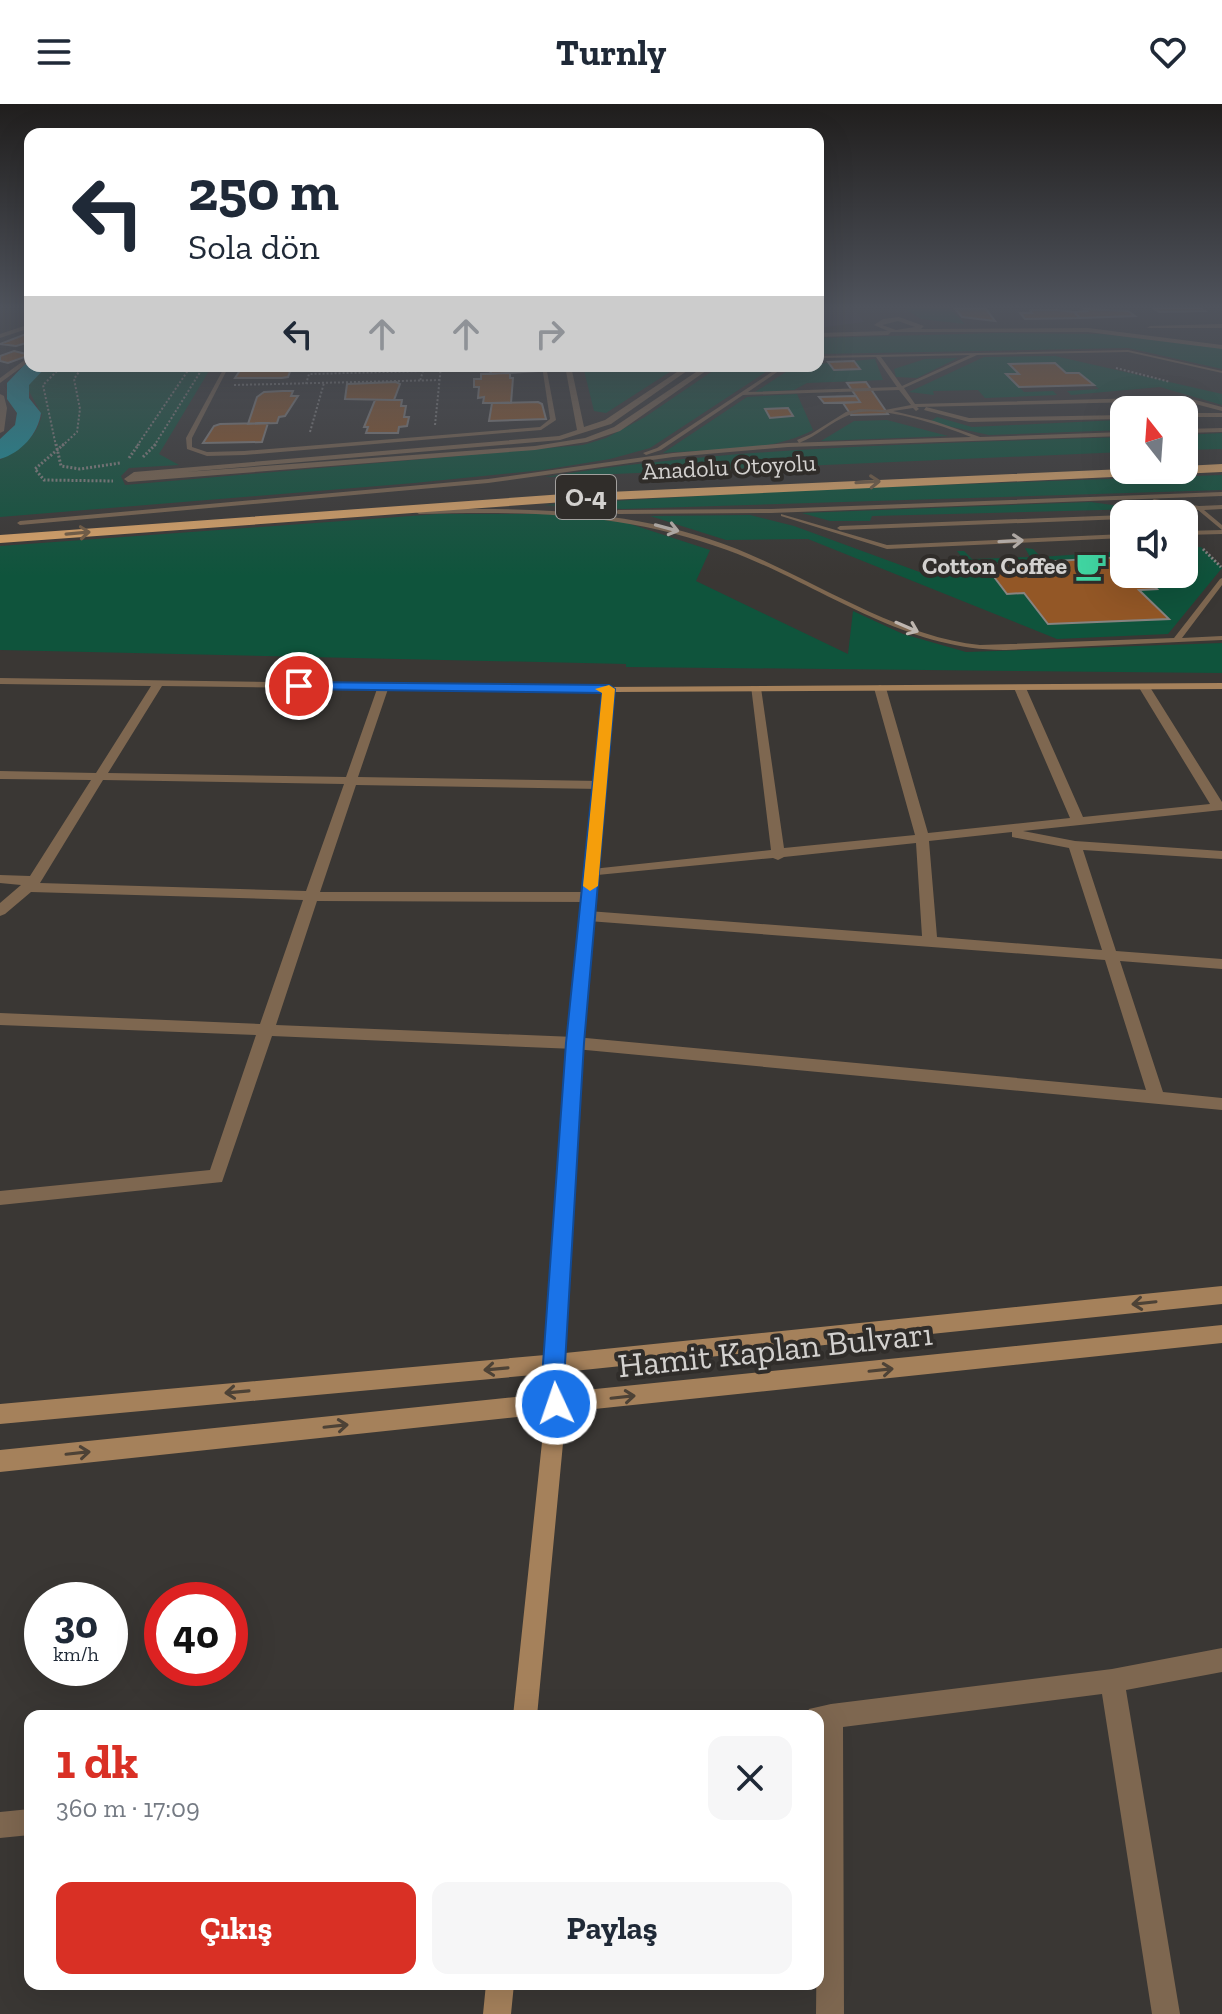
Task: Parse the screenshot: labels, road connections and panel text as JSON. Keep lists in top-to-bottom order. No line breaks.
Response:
{"streets":{"highway":["Anadolu Otoyolu","O-4"],"street":["Hamit Kaplan Bulvarı"]},"places":{"cafe":["Cotton Coffee"]},"north":"top","page":{"header":"Turnly","turn":["250 m","Sola dön"],"speed":"30 km/h","limit":"40","heading":["1 dk","360 m · 17:09"],"buttons":["Çıkış","Paylaş"]}}
